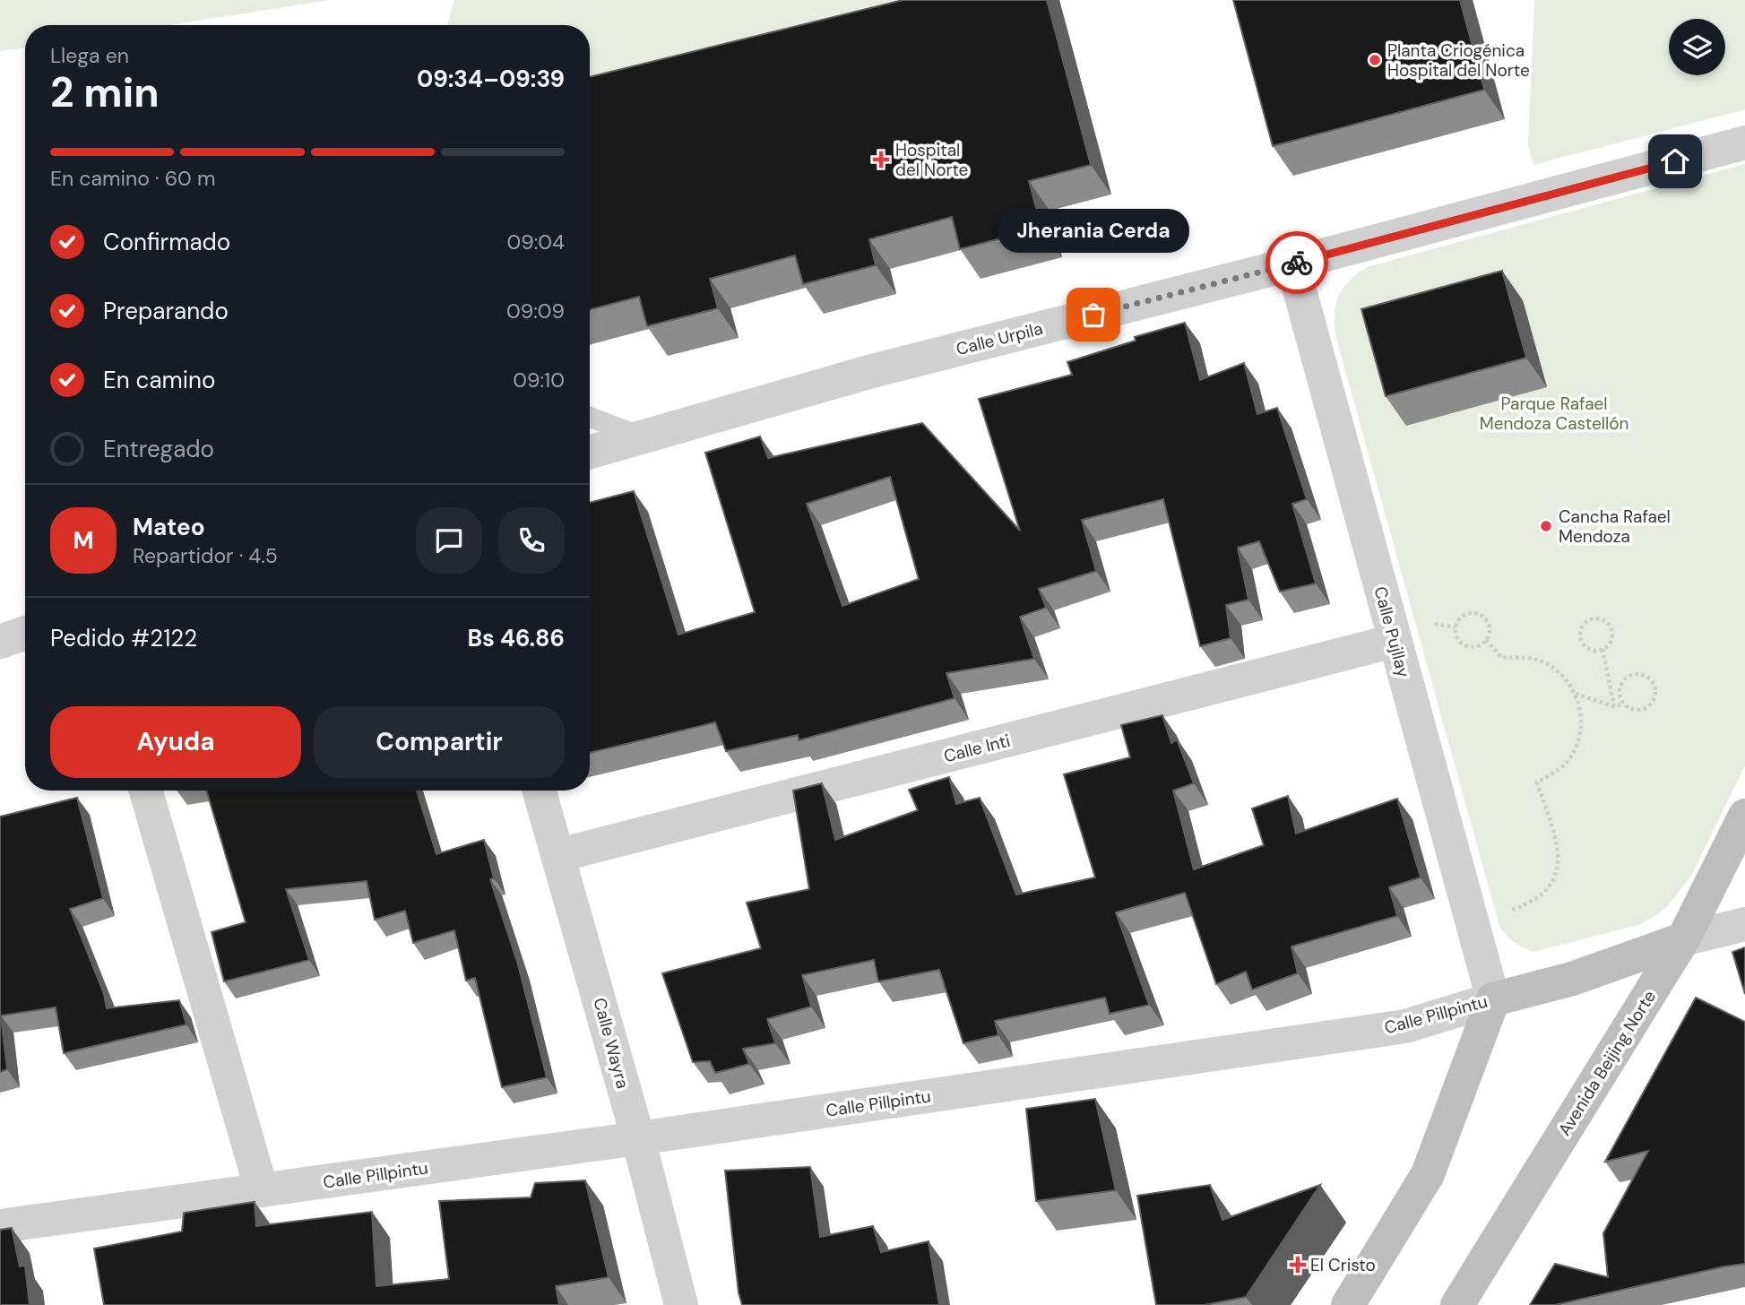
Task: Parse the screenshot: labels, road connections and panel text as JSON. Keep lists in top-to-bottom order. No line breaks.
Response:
{"streets":{"street":["Calle Urpila","Calle Pujllay","Calle Inti","Calle Pillpintu","Calle Wayra","Avenida Beijing Norte"]},"crossings":[["Calle Urpila","Calle Pujllay"],["Calle Pujllay","Calle Inti"],["Calle Pujllay","Calle Pillpintu"],["Calle Inti","Calle Wayra"],["Calle Pillpintu","Calle Wayra"],["Calle Pillpintu","Avenida Beijing Norte"]],"parks":["Parque Rafael Mendoza Castellón"],"places":{"other":["Planta Criogénica Hospital del Norte","Jherania Cerda","Cancha Rafael Mendoza"],"health":["Hospital del Norte","El Cristo"]},"page":{"heading":["2 min","Llega en","09:34–09:39"],"panel":["Mateo","Repartidor · 4.5","Pedido #2122","Bs 46.86"],"bar":"En camino · 60 m","list":[["Confirmado","09:04"],["Preparando","09:09"],["En camino","09:10"],"Entregado"],"bubble":"Jherania Cerda","round":"M","buttons":["Ayuda","Compartir"]}}
